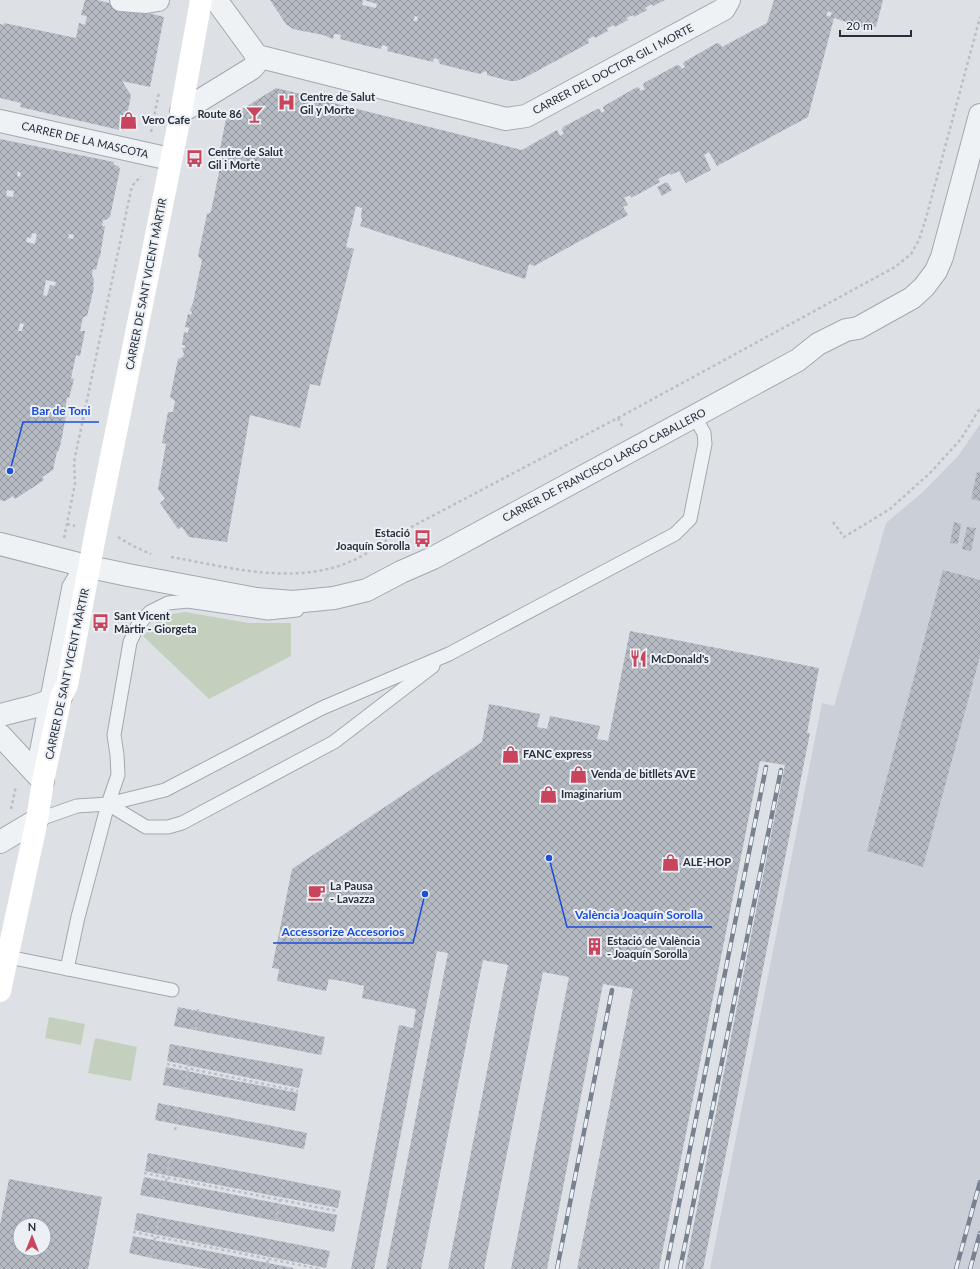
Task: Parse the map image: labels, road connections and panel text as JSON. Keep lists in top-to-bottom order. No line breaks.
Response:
{"streets":{"main road":["CARRER DE SANT VICENT MÀRTIR"],"street":["CARRER DEL DOCTOR GIL I MORTE","CARRER DE LA MASCOTA","CARRER DE FRANCISCO LARGO CABALLERO"]},"crossings":[["CARRER DE LA MASCOTA","CARRER DE SANT VICENT MÀRTIR"],["CARRER DE SANT VICENT MÀRTIR","CARRER DE FRANCISCO LARGO CABALLERO"]],"places":{"hospital":["Centre de Salut Gil y Morte"],"bar":["Route 86"],"shop":["Vero Cafe","FANC express","Venda de bitllets AVE","Imaginarium","ALE-HOP"],"bus stop":["Centre de Salut Gil i Morte","Estació Joaquín Sorolla","Sant Vicent Màrtir - Giorgeta"],"other":["Bar de Toni","València Joaquín Sorolla","Accessorize Accesorios"],"restaurant":["McDonald's"],"cafe":["La Pausa - Lavazza"],"building":["Estació de València - Joaquín Sorolla"]},"scale_bar":"20 m","north":"top"}
